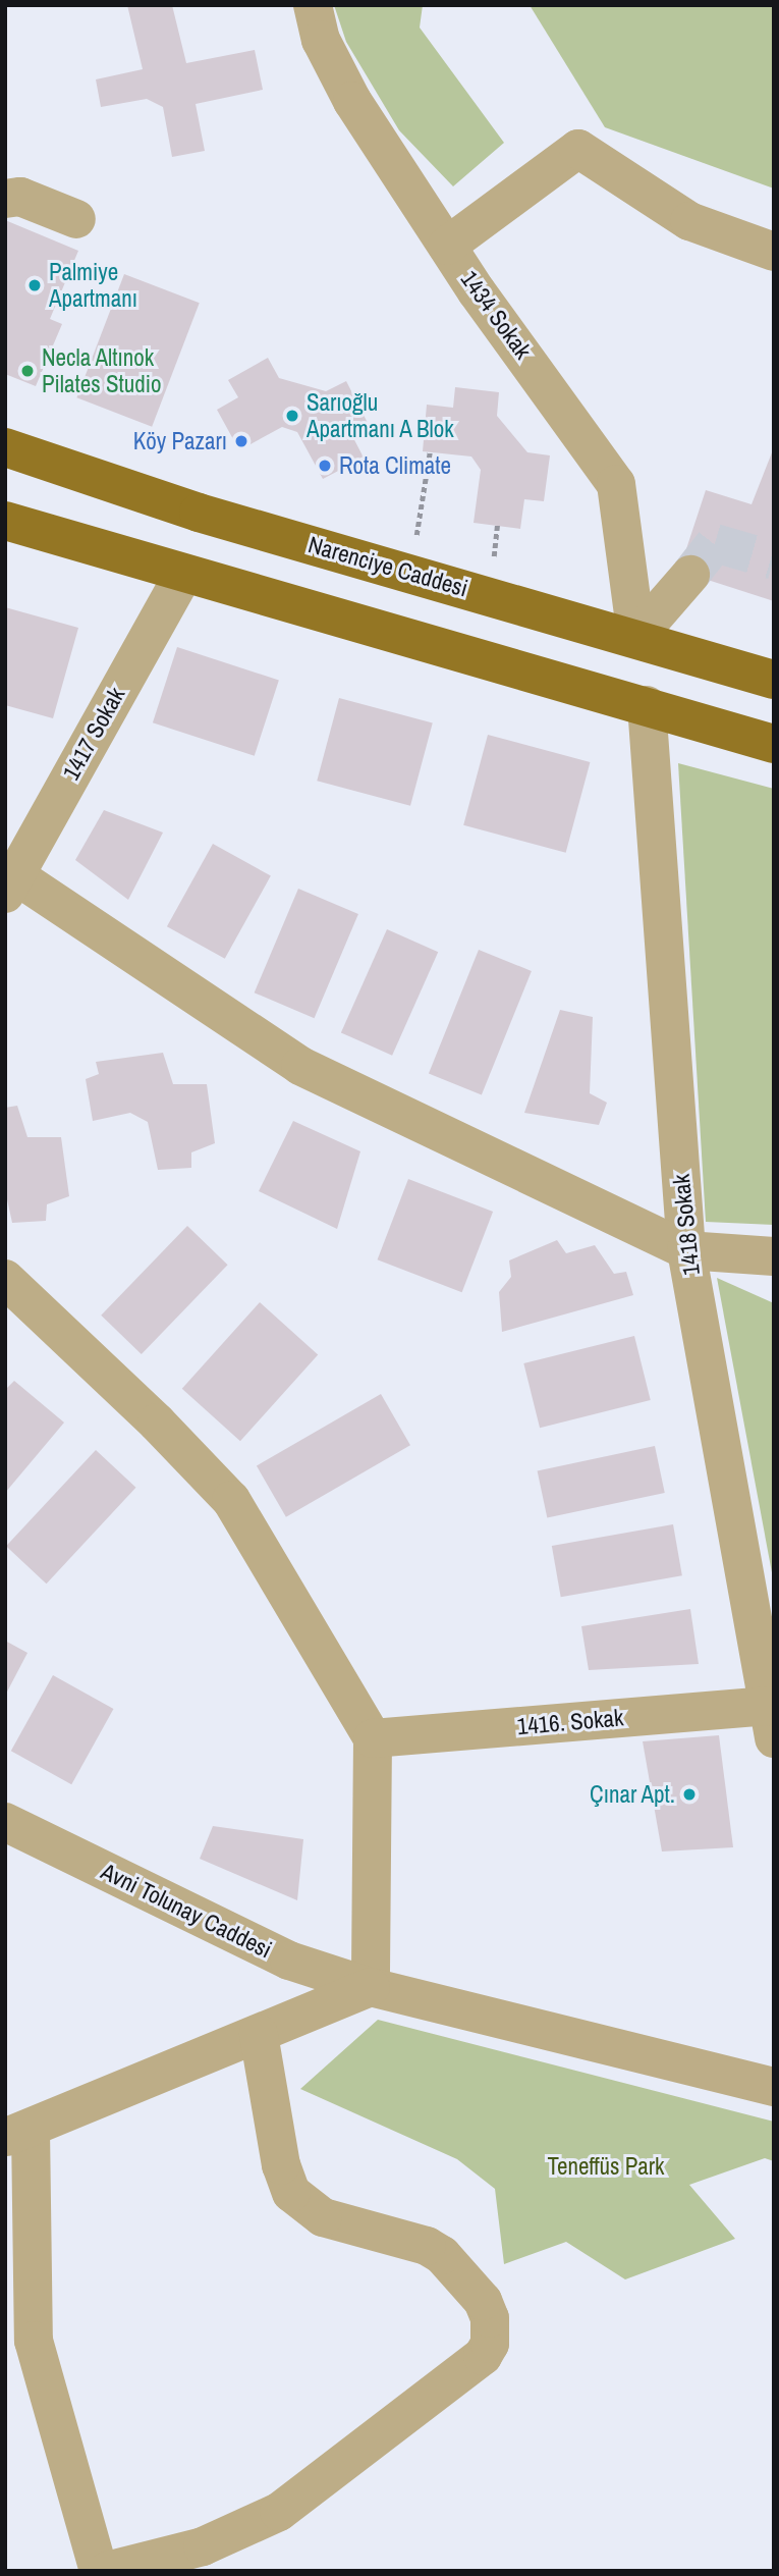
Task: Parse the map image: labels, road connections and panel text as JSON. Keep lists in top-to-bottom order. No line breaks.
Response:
{"streets":{"main road":["Narenciye Caddesi"],"street":["1434 Sokak","1417 Sokak","1418 Sokak","1416. Sokak","Avni Tolunay Caddesi"]},"crossings":[["1434 Sokak","Narenciye Caddesi"],["1418 Sokak","1416. Sokak"]],"parks":["Teneffüs Park"],"places":["Palmiye Apartmanı","Necla Altınok Pilates Studio","Sarıoğlu Apartmanı A Blok","Köy Pazarı","Rota Climate","Çınar Apt."]}
